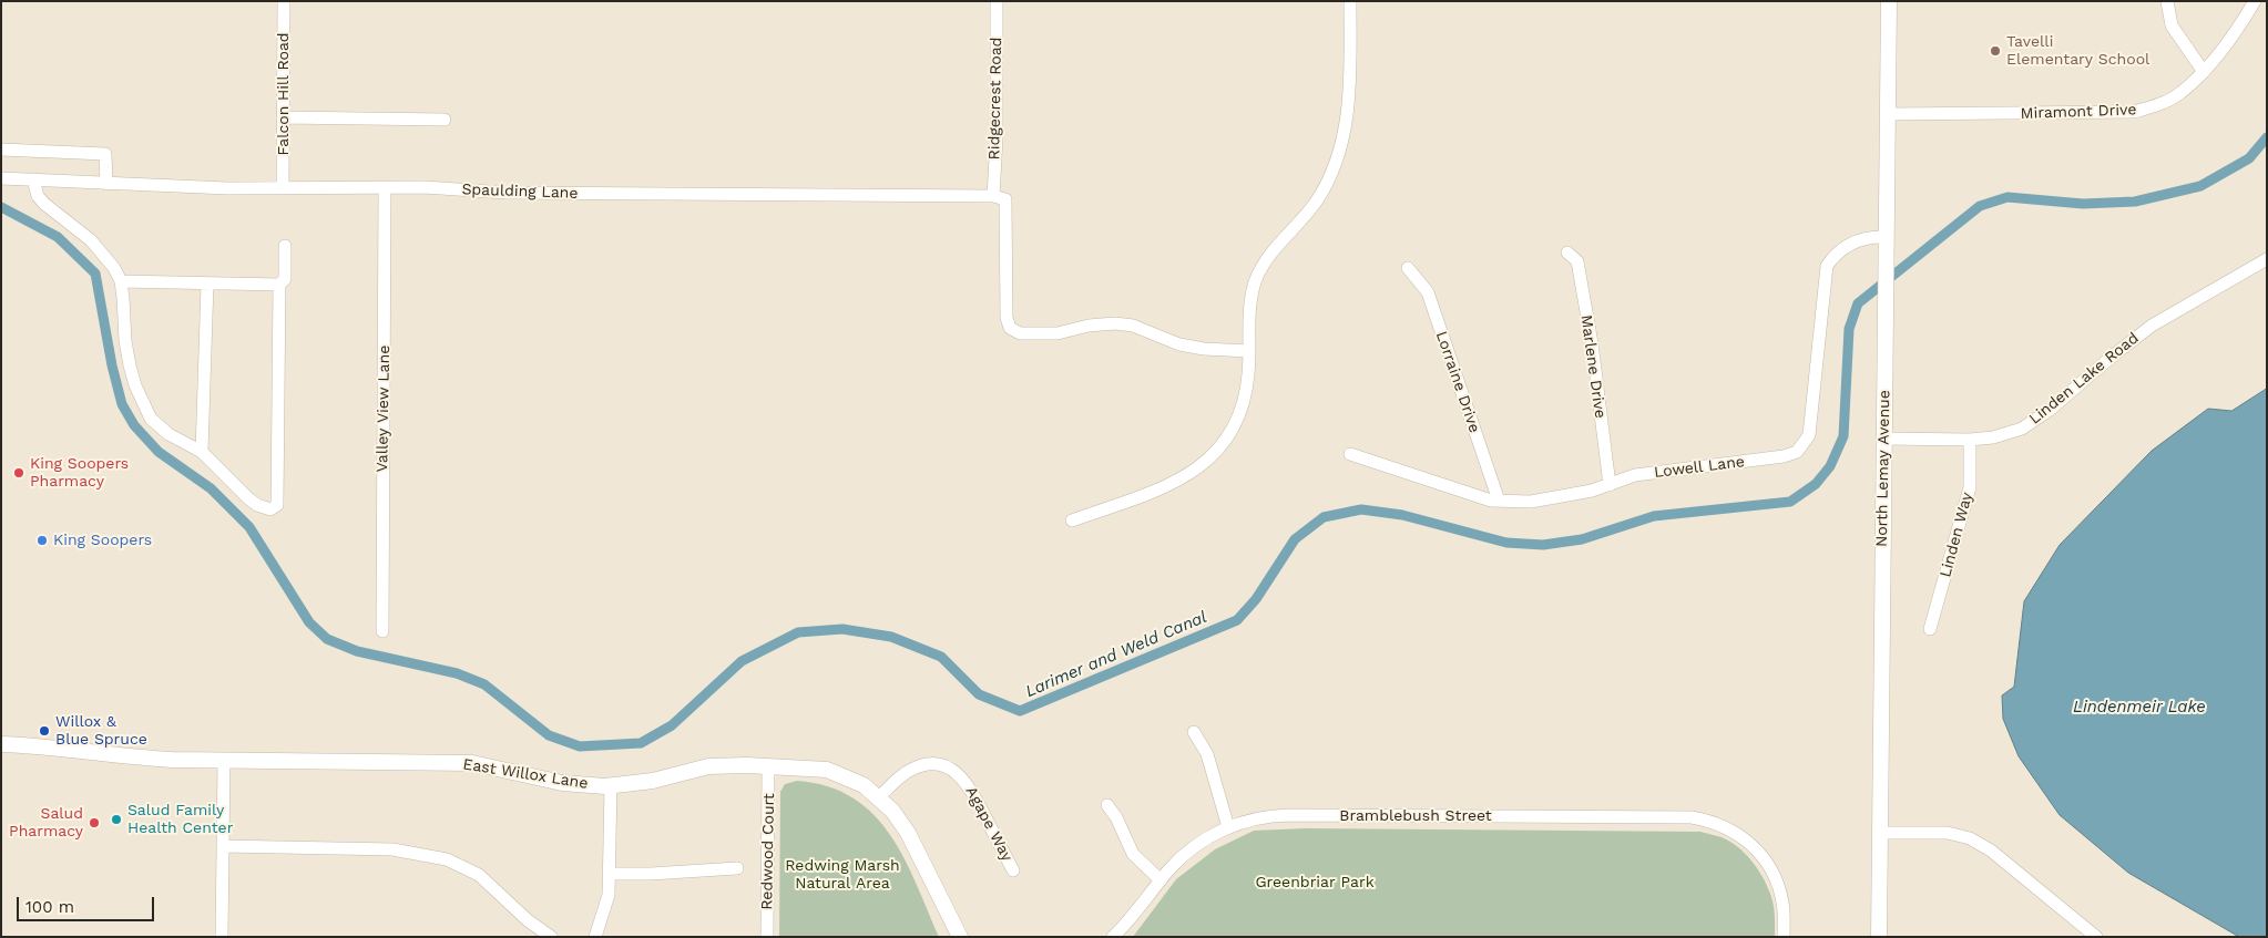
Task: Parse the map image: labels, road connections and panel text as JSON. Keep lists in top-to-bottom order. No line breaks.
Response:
{"streets":{"main road":["North Lemay Avenue","East Willox Lane"],"street":["Falcon Hill Road","Ridgecrest Road","Miramont Drive","Spaulding Lane","Marlene Drive","Linden Lake Road","Lorraine Drive","Valley View Lane","Lowell Lane","Linden Way","Bramblebush Street","Agape Way","Redwood Court"]},"crossings":[["Falcon Hill Road","Spaulding Lane"],["Ridgecrest Road","Spaulding Lane"],["Miramont Drive","North Lemay Avenue"],["Spaulding Lane","Valley View Lane"],["Marlene Drive","Lowell Lane"],["Linden Lake Road","North Lemay Avenue"],["Linden Lake Road","Linden Way"],["Lorraine Drive","Lowell Lane"],["Lowell Lane","North Lemay Avenue"],["East Willox Lane","Agape Way"],["East Willox Lane","Redwood Court"]],"water":["Larimer and Weld Canal","Lindenmeir Lake"],"parks":["Redwing Marsh Natural Area","Greenbriar Park"],"places":["Tavelli Elementary School","King Soopers Pharmacy","King Soopers","Willox & Blue Spruce","Salud Family Health Center","Salud Pharmacy"],"scale_bar":"100 m"}
